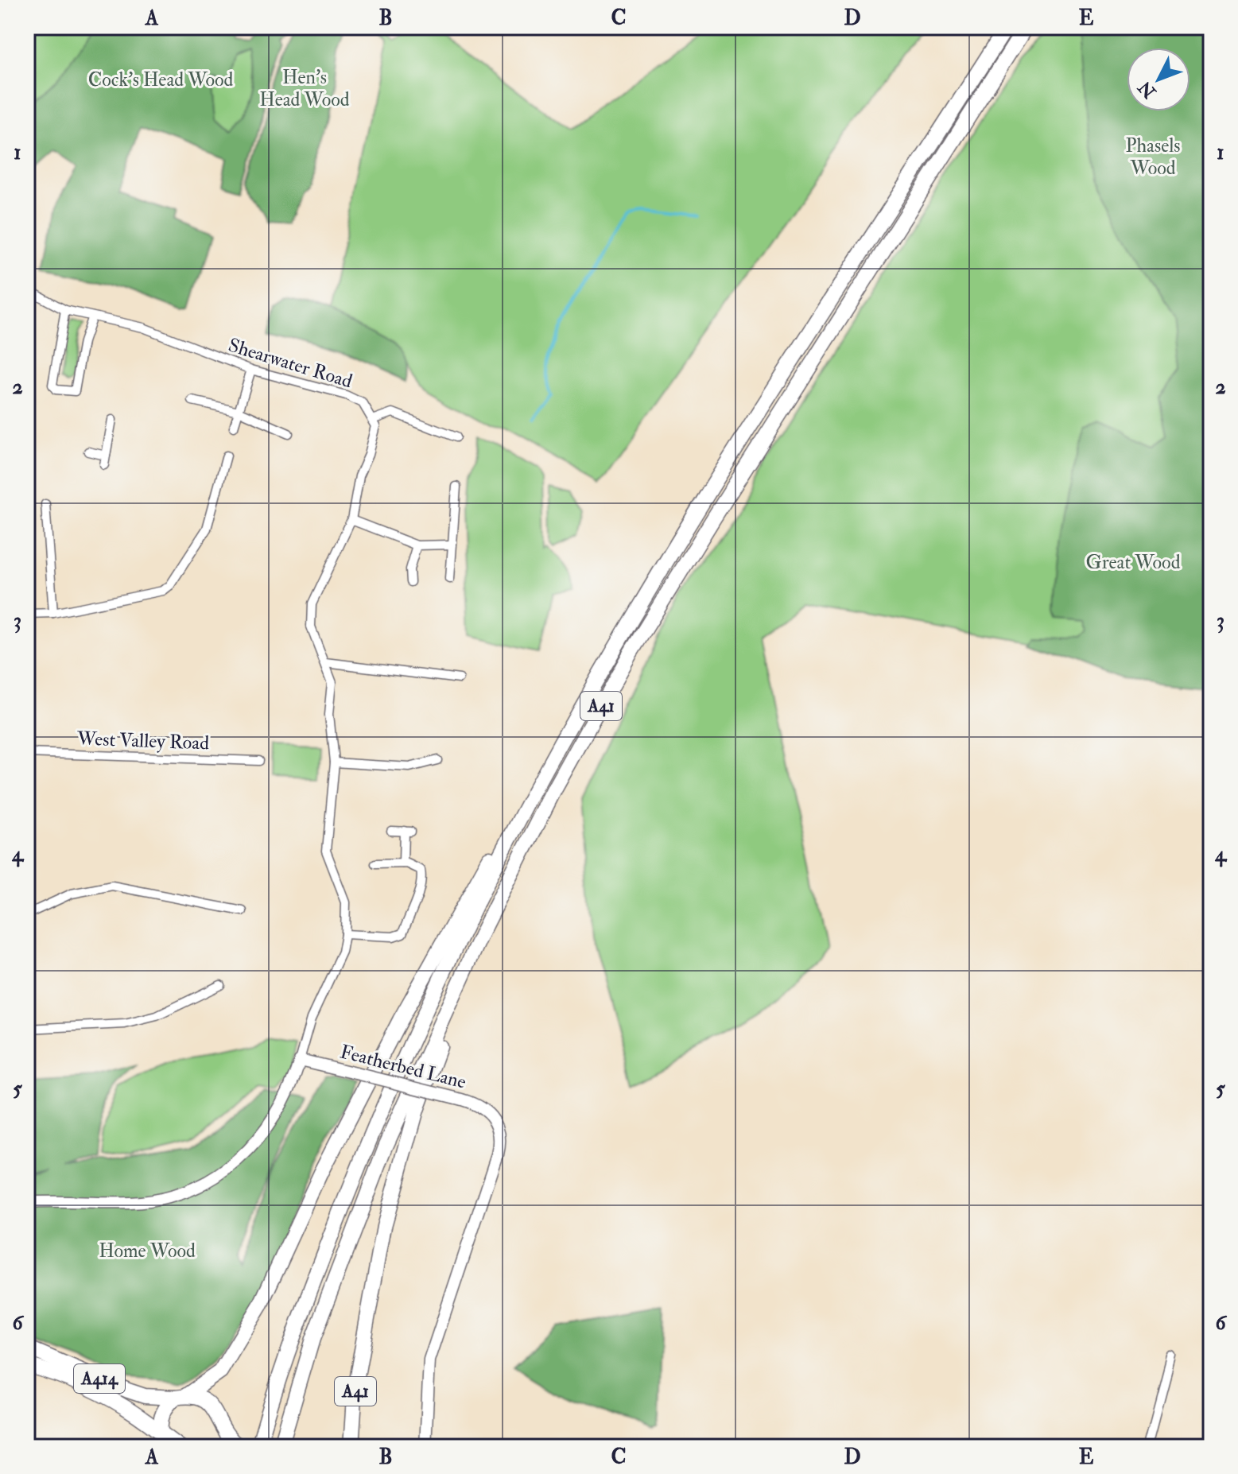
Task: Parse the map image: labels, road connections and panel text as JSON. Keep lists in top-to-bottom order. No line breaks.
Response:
{"streets":{"highway":["A41","A414"],"street":["Shearwater Road","West Valley Road","Featherbed Lane"]},"parks":["Hen's Head Wood","Cock's Head Wood","Phasels Wood","Great Wood","Home Wood"],"north":"bottom left","grid":{"columns":["A","B","C","D","E"],"rows":["1","2","3","4","5","6"]}}
